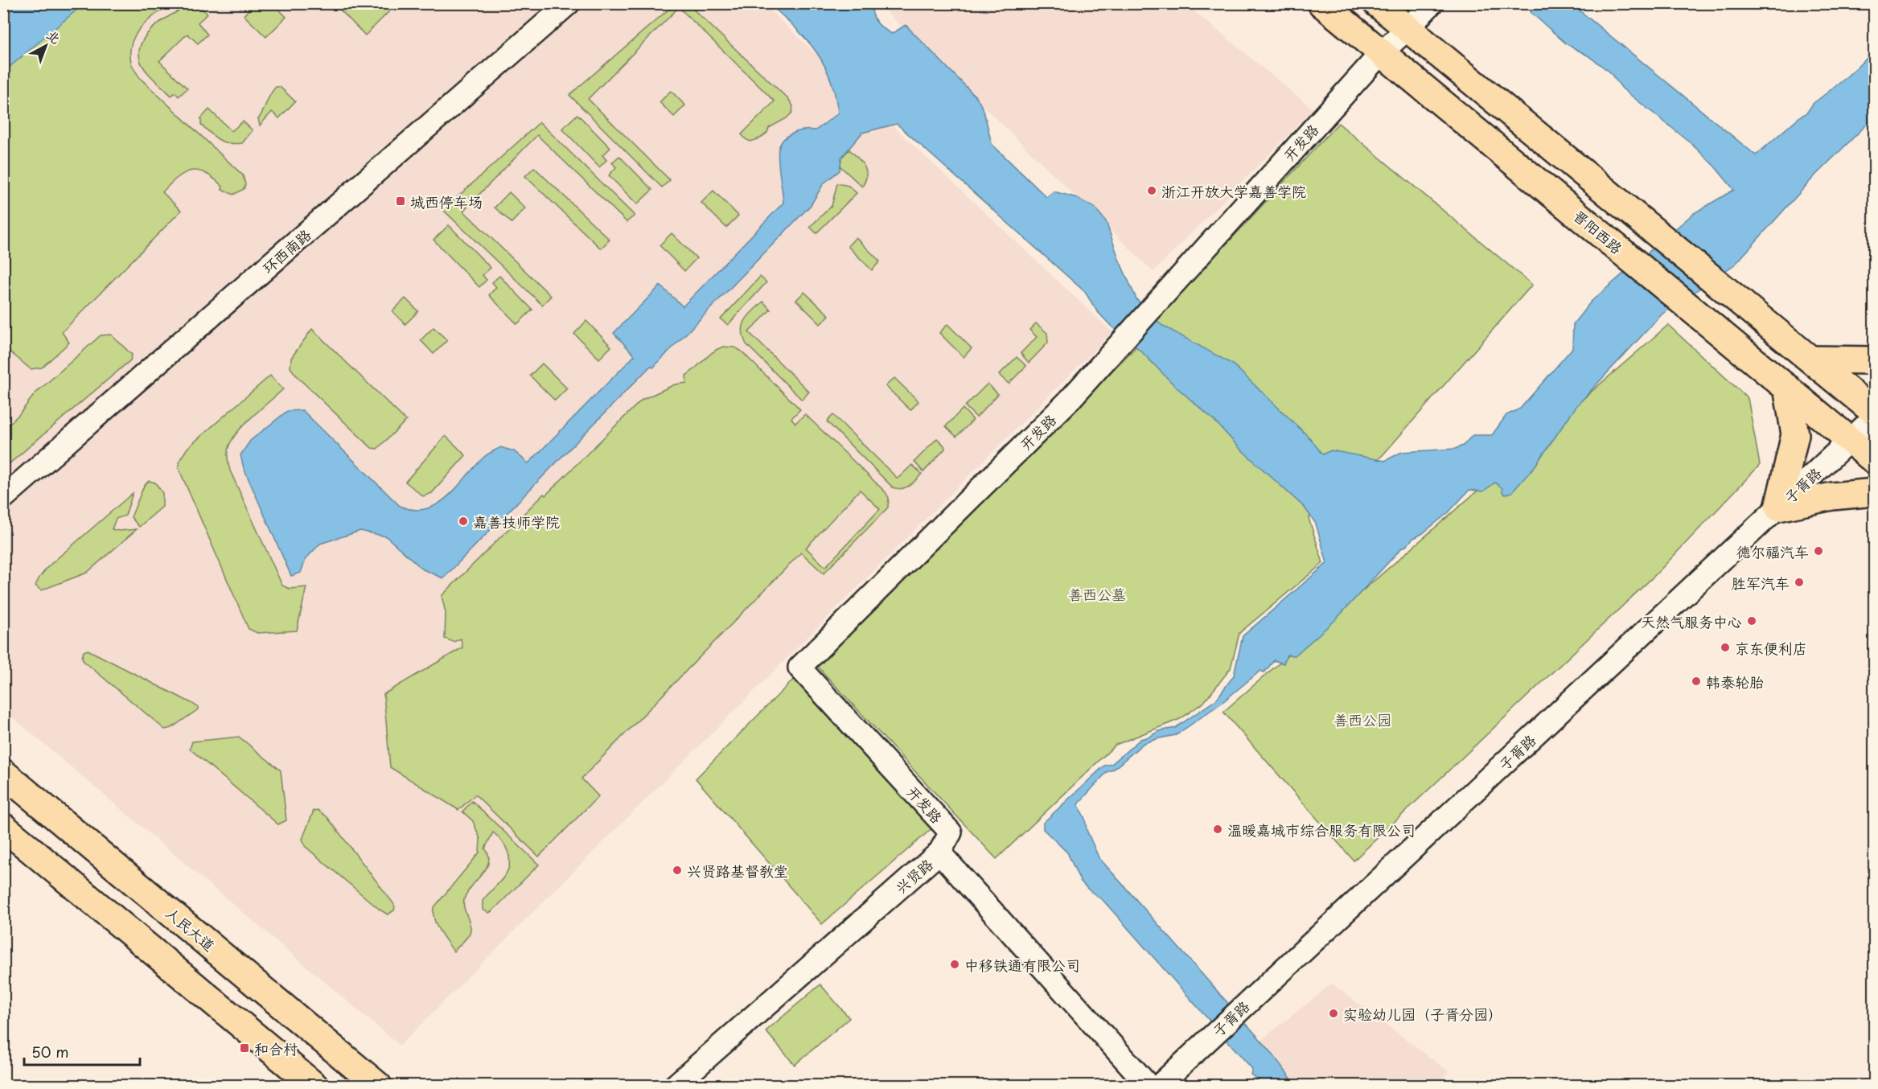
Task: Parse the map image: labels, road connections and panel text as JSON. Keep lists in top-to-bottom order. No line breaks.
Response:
{"streets":{"main road":["晋阳西路","人民大道"],"street":["开发路","环西南路","子胥路","兴贤路"]},"crossings":[["开发路","晋阳西路"],["开发路","兴贤路"],["晋阳西路","子胥路"]],"parks":["善西公墓","善西公园"],"places":{"other":["浙江开放大学嘉善学院","嘉善技师学院","德尔福汽车","胜军汽车","天然气服务中心","京东便利店","韩泰轮胎","温暖嘉城市综合服务有限公司","兴贤路基督教堂","中移铁通有限公司","实验幼儿园（子胥分园）"],"transit":["城西停车场","和合村"]},"scale_bar":"50 m","north":"top right"}
